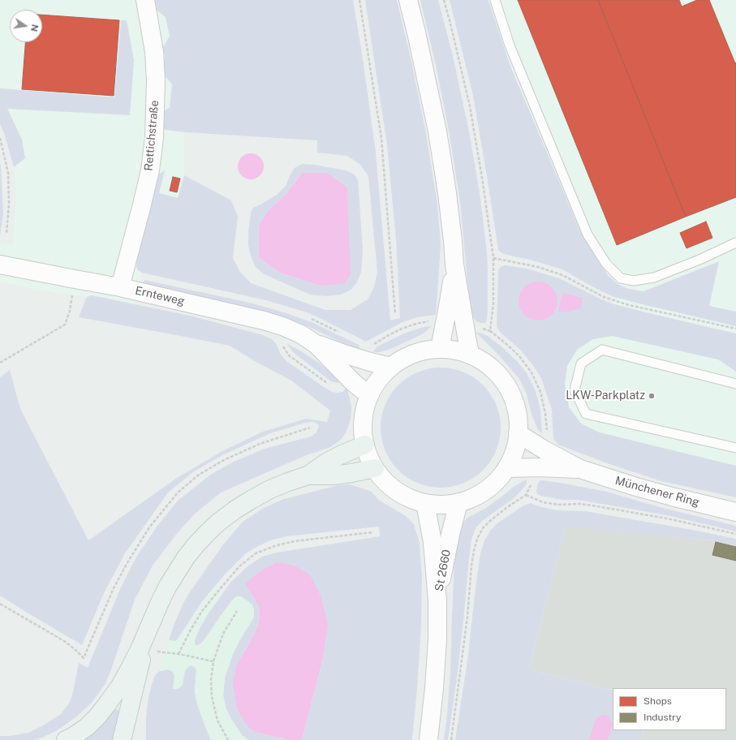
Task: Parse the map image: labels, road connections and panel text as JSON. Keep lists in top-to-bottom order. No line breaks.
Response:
{"streets":{"main road":["Rettichstraße","Ernteweg","Münchener Ring","St 2660"]},"crossings":[["Rettichstraße","Ernteweg"]],"places":["LKW-Parkplatz"],"legend":["Shops","Industry"],"north":"right"}
